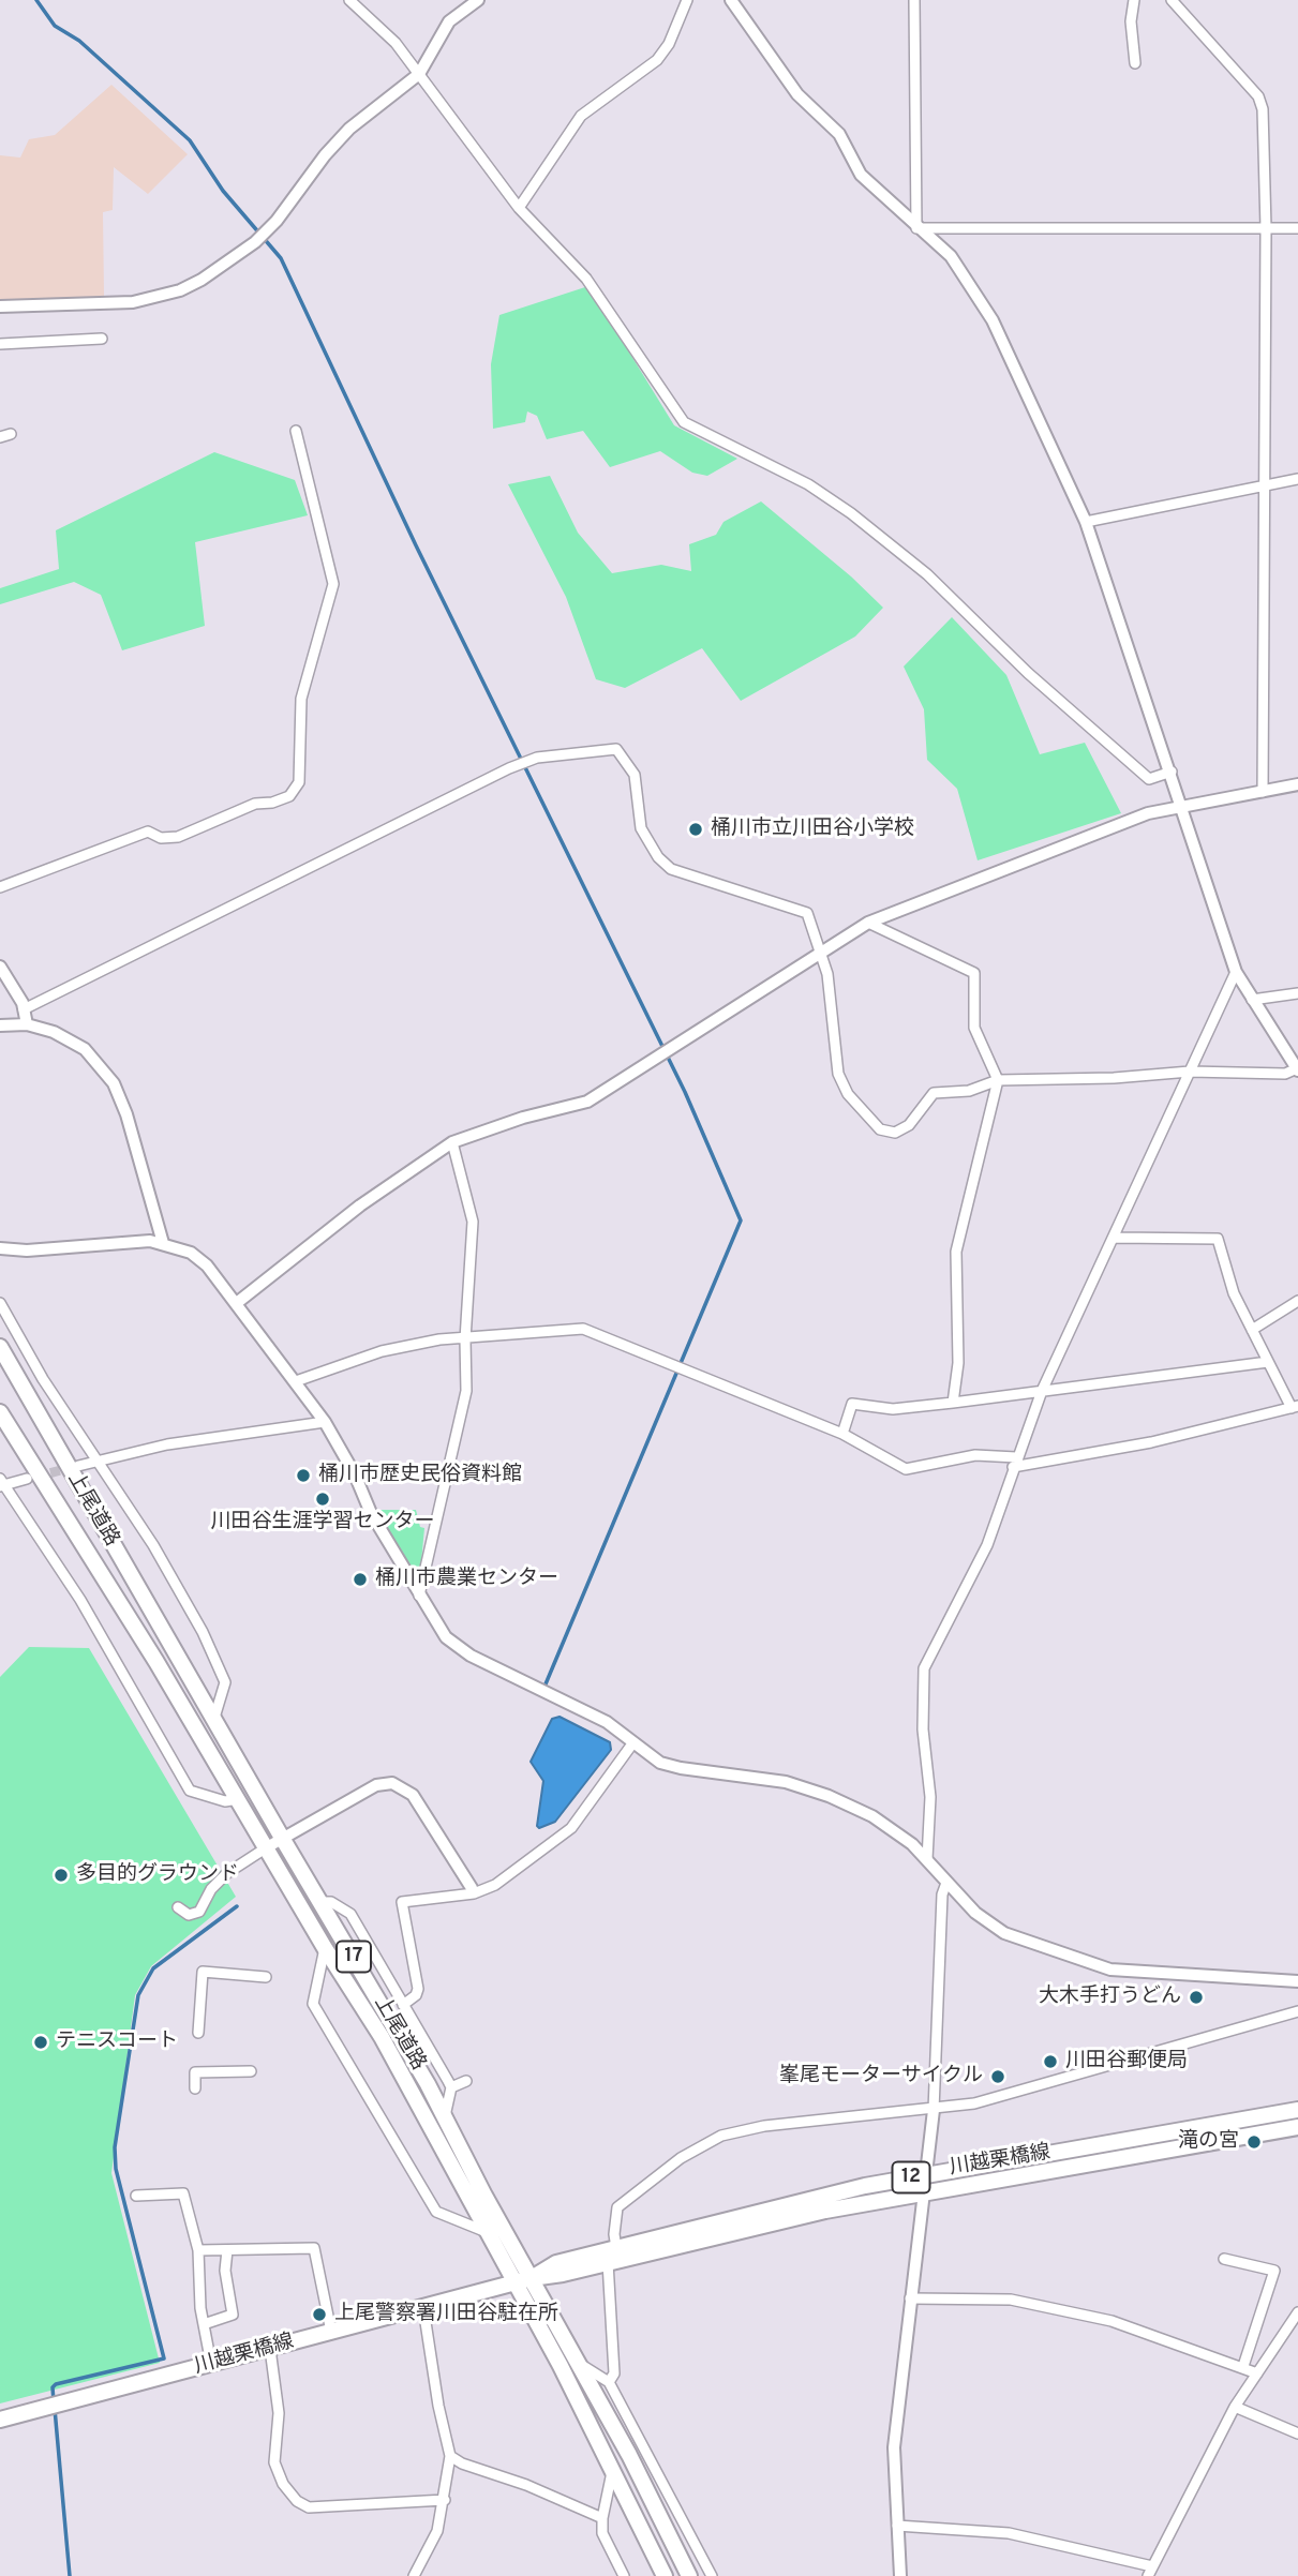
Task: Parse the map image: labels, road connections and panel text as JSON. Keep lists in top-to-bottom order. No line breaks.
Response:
{"streets":{"main road":["上尾道路","17","川越栗橋線","12"]},"crossings":[["上尾道路","川越栗橋線"]],"places":["桶川市立川田谷小学校","桶川市歴史民俗資料館","川田谷生涯学習センター","桶川市農業センター","多目的グラウンド","大木手打うどん","テニスコート","川田谷郵便局","峯尾モーターサイクル","滝の宮","上尾警察署川田谷駐在所"]}
